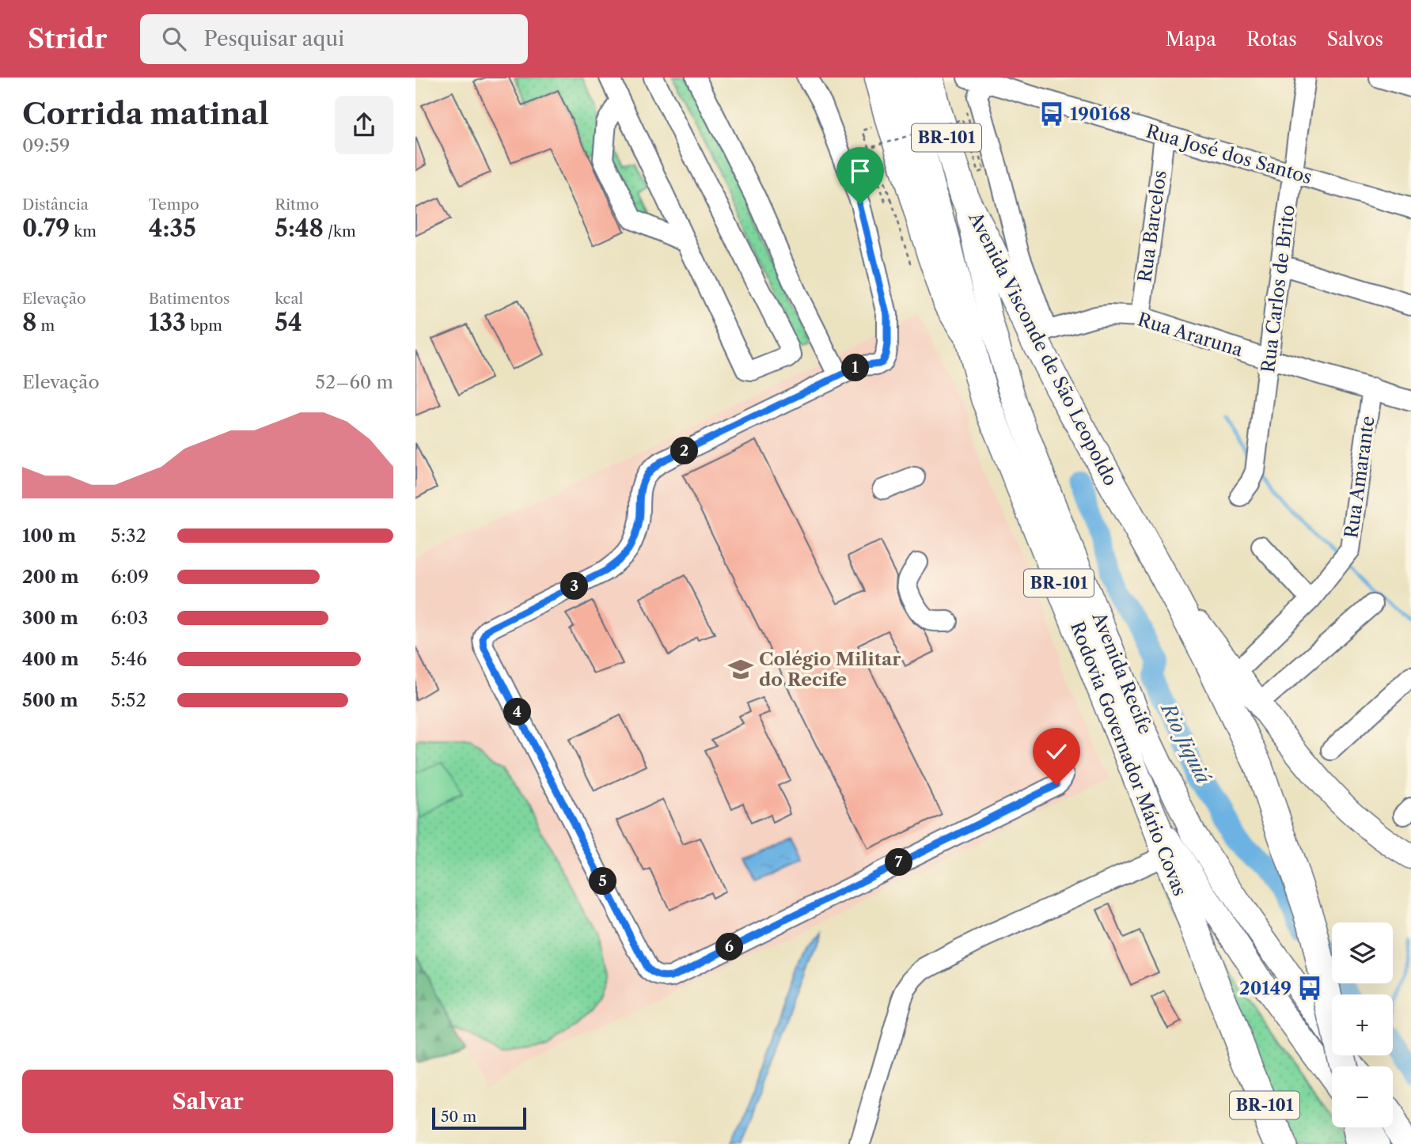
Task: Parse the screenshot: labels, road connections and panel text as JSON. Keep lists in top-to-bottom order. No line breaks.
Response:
{"streets":{"highway":["BR-101","Avenida Visconde de São Leopoldo","Rodovia Governador Mário Covas"],"main road":["Avenida Recife"],"street":["Rua José dos Santos","Rua Barcelos","Rua Carlos de Brito","Rua Araruna","Rua Amarante"]},"crossings":[["Rua José dos Santos","Rua Barcelos"],["Rua José dos Santos","Rua Carlos de Brito"],["Rua José dos Santos","Rua Araruna"],["Rua José dos Santos","Avenida Visconde de São Leopoldo"],["Rua Barcelos","Rua Araruna"],["Rua Carlos de Brito","Rua Araruna"],["Rua Araruna","Avenida Visconde de São Leopoldo"],["Rua Araruna","Rua Amarante"],["Avenida Visconde de São Leopoldo","Avenida Recife"],["Avenida Visconde de São Leopoldo","Rodovia Governador Mário Covas"]],"water":["Rio Jiquiá"],"places":{"bus stop":["190168","20149"],"school or university":["Colégio Militar do Recife"]},"scale_bar":"50 m","page":{"header":"Stridr","search":"Pesquisar aqui","nav":["Mapa","Rotas","Salvos"],"heading":["Corrida matinal","09:59"],"stats":[["Distância","0.79 km"],["Tempo","4:35"],["Ritmo","5:48 /km"],["Elevação","8 m"],["Batimentos","133 bpm"],["kcal","54"]],"pins":["1","2","3","4","7","5","6"],"chart":["Elevação","52–60 m"],"list":[{"name":"100 m","note":"5:32"},{"name":"200 m","note":"6:09"},{"name":"300 m","note":"6:03"},{"name":"400 m","note":"5:46"},{"name":"500 m","note":"5:52"}],"map_buttons":["+","−"],"buttons":"Salvar","scale":"50 m"}}
